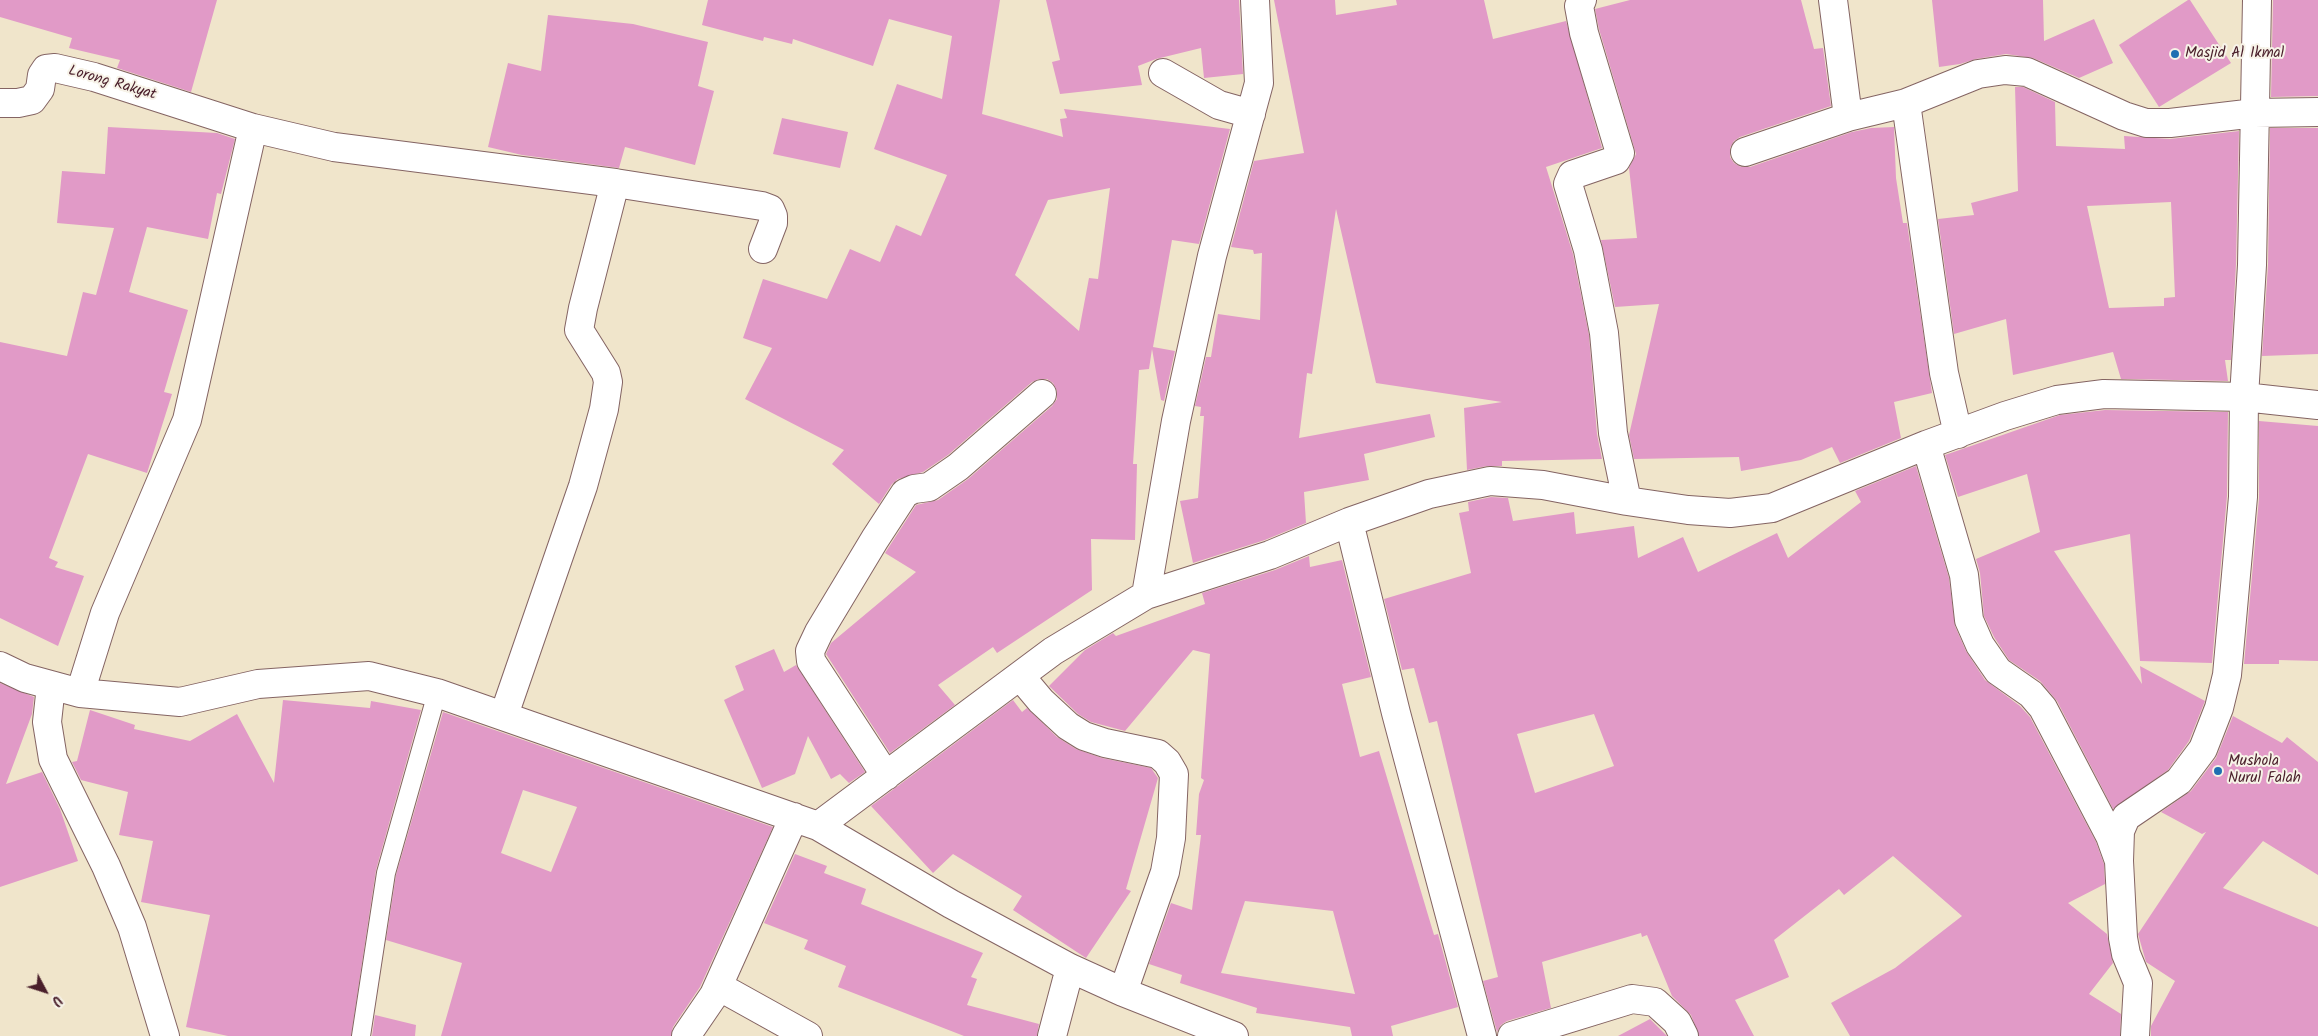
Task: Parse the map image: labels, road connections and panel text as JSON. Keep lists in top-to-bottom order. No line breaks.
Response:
{"streets":{"street":["Lorong Rakyat"]},"places":["Masjid Al Ikmal","Mushola Nurul Falah"],"north":"bottom right"}
